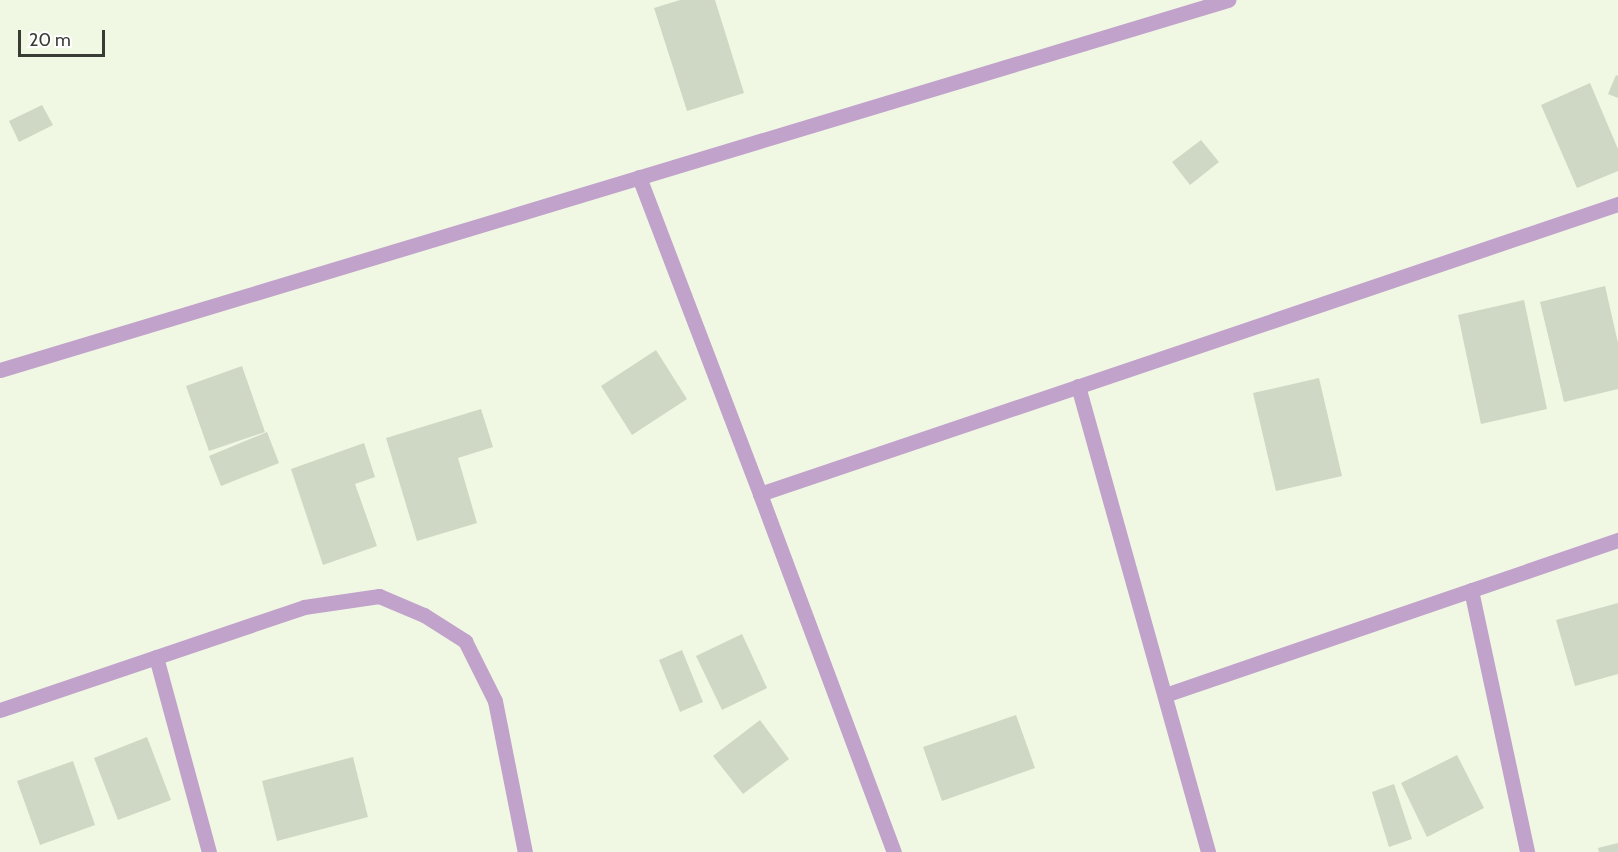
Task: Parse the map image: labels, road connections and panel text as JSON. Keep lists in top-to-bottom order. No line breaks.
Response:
{"scale_bar":"20 m"}
